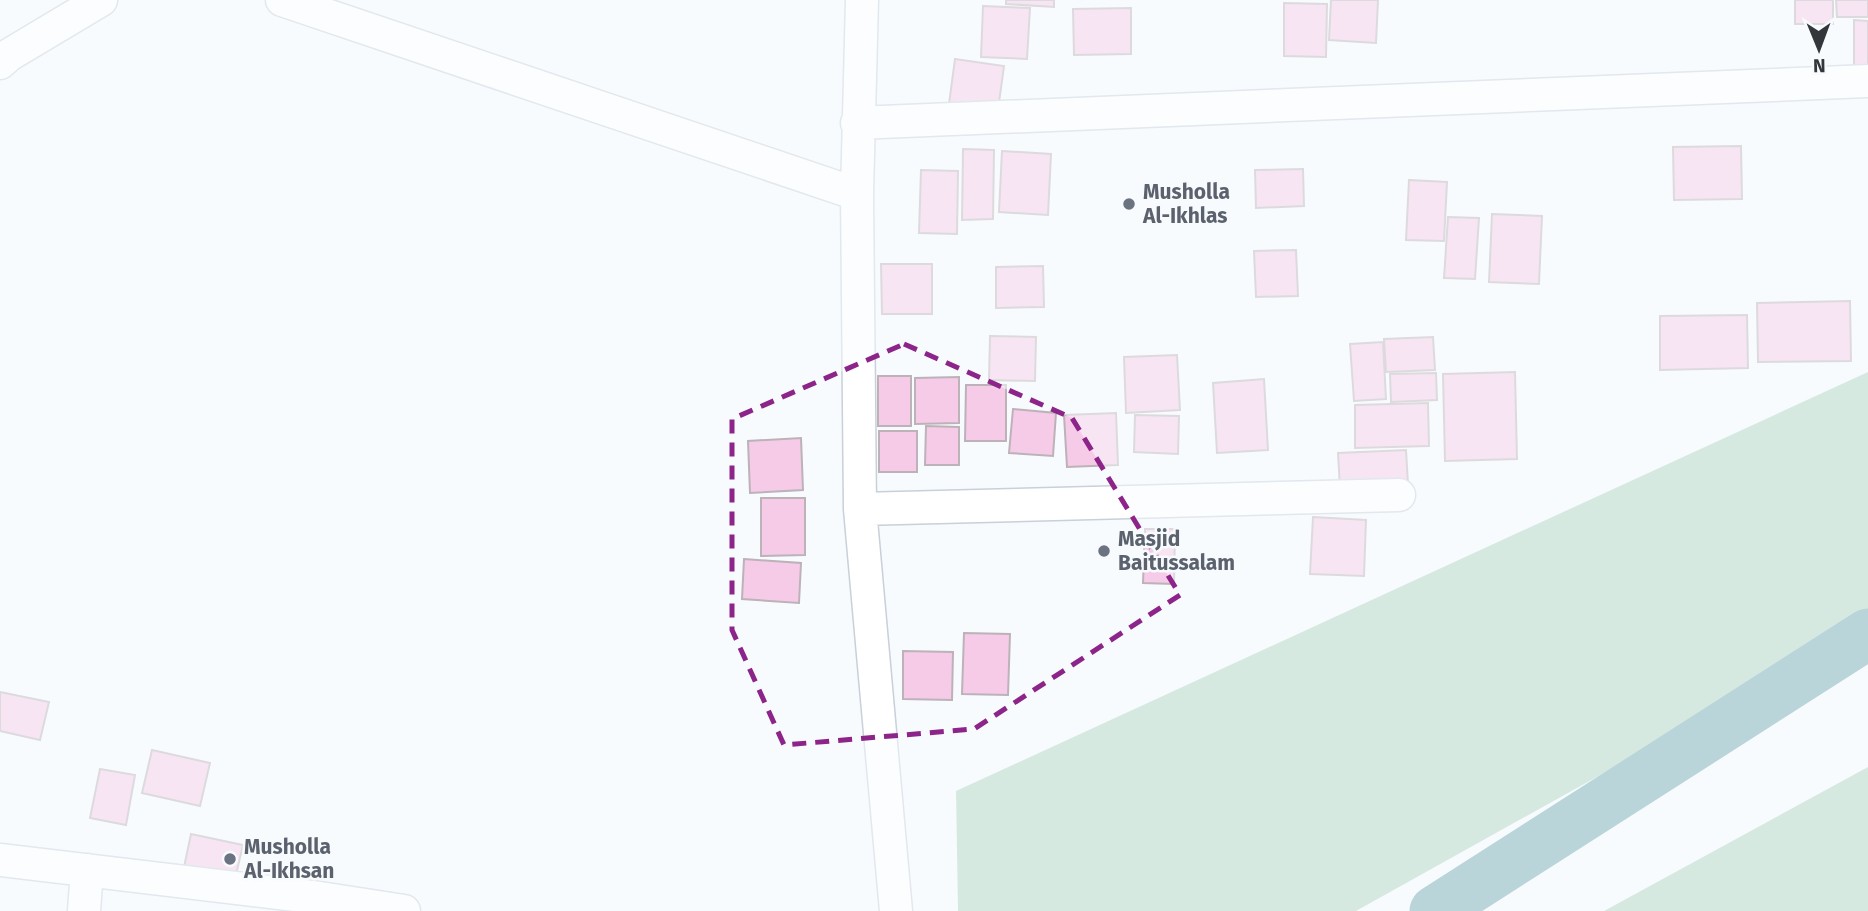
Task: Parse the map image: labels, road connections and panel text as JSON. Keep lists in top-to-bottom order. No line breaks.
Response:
{"places":["Musholla Al-Ikhlas","Masjid Baitussalam","Musholla Al-Ikhsan"],"north":"bottom"}
